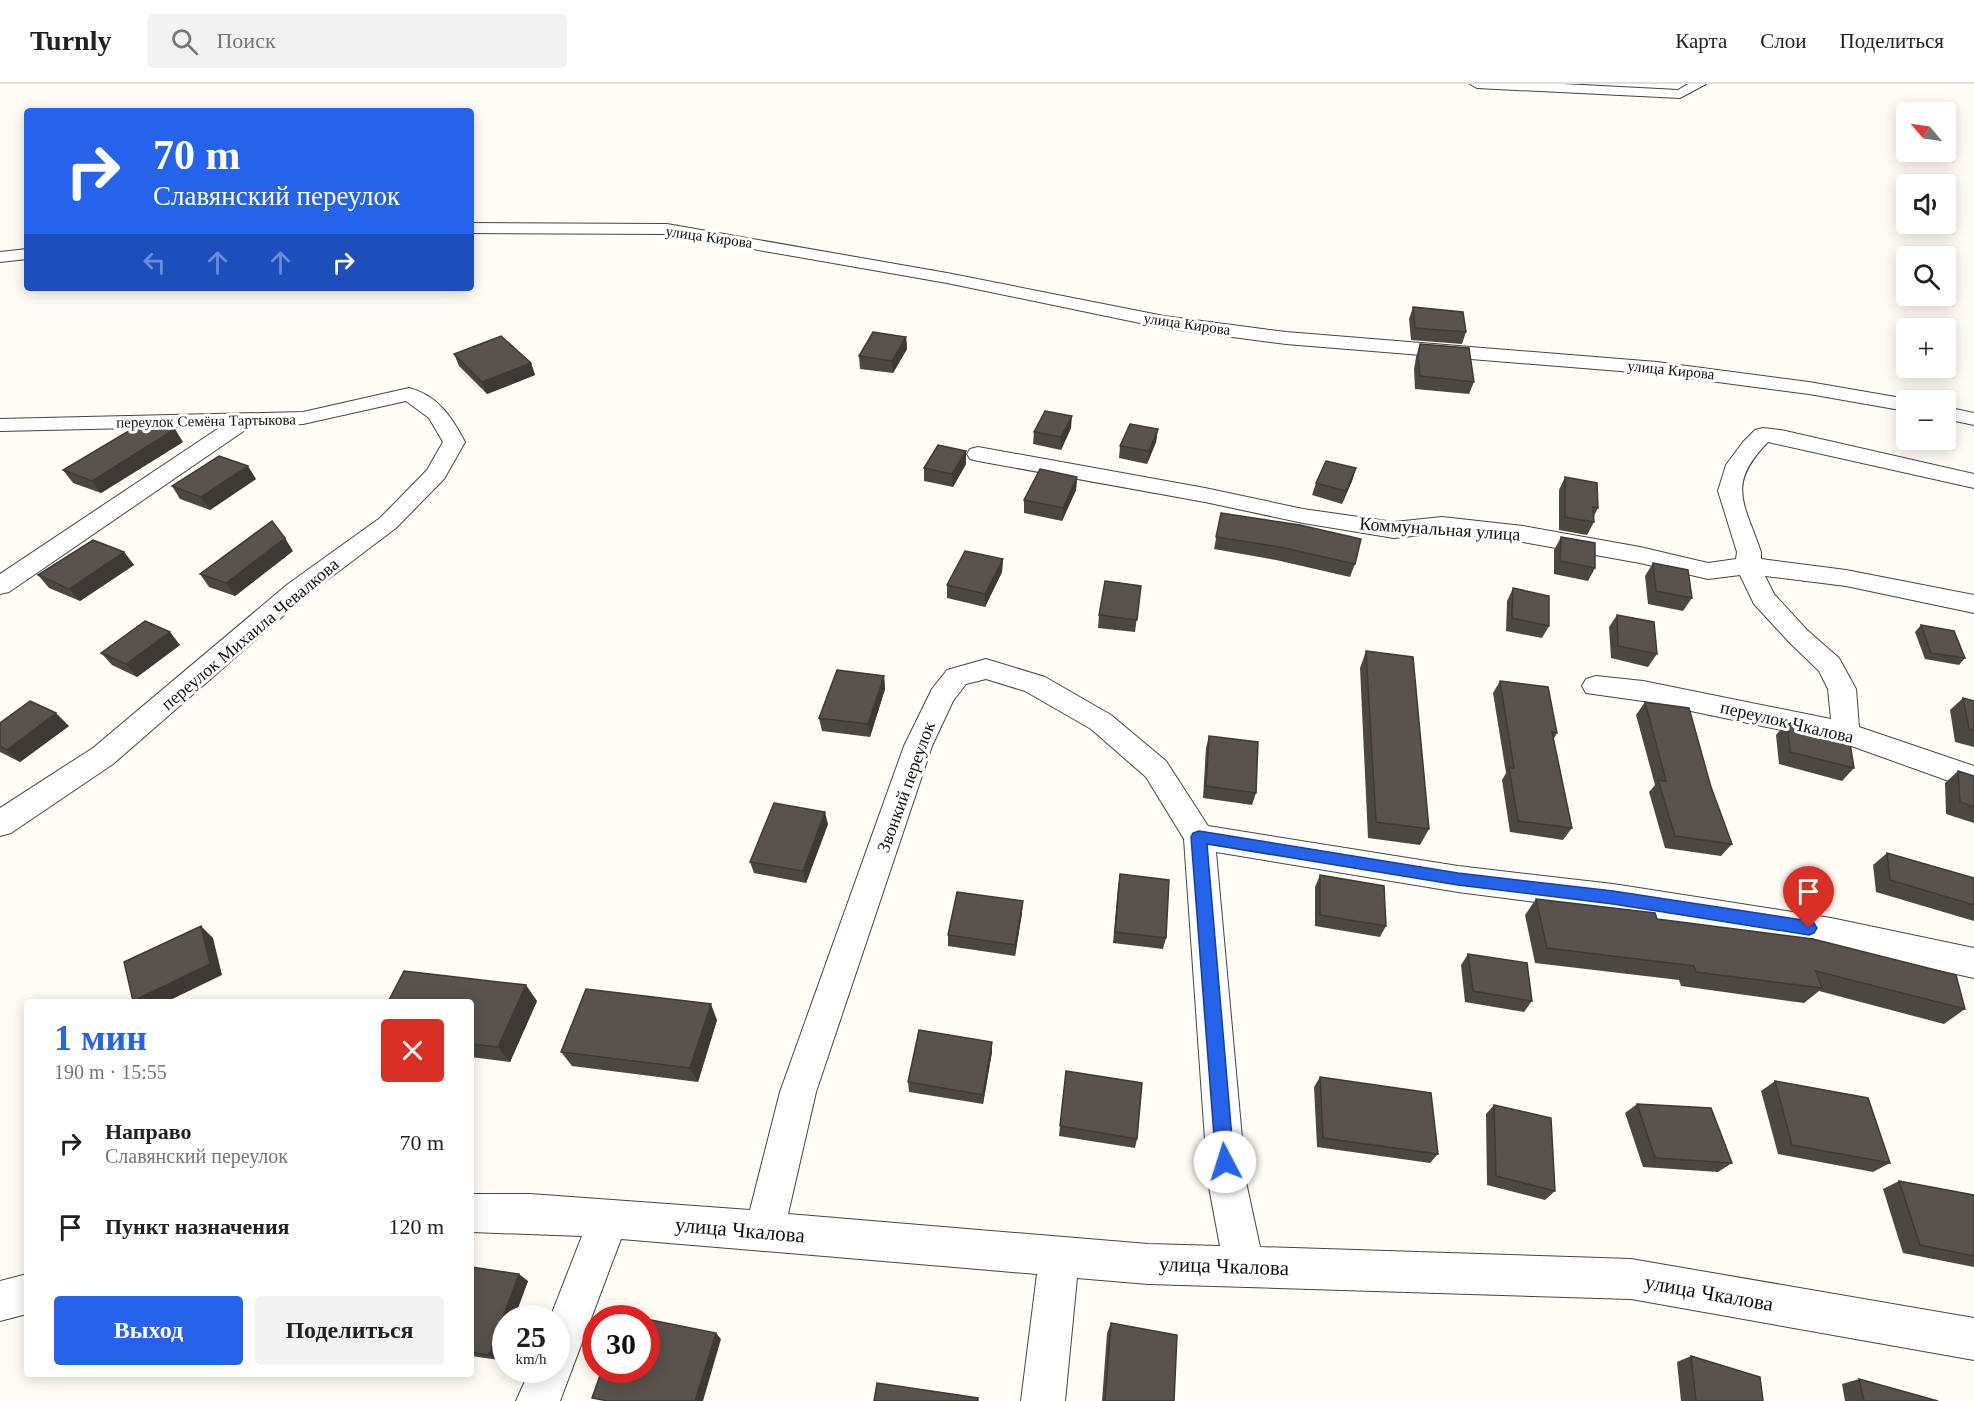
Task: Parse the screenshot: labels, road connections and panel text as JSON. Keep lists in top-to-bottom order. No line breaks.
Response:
{"streets":{"street":["улица Кирова","переулок Семёна Тартыкова","Коммунальная улица","переулок Михаила Чевалкова","переулок Чкалова","Звонкий переулок","улица Чкалова"]},"crossings":[["переулок Семёна Тартыкова","переулок Михаила Чевалкова"],["Звонкий переулок","улица Чкалова"]],"north":"top left","page":{"header":"Turnly","search":"Поиск","nav":["Карта","Слои","Поделиться"],"map_buttons":["+","−"],"turn":["70 m","Славянский переулок"],"heading":["1 мин","190 m · 15:55"],"list":[{"name":"Направо","note":"Славянский переулок","value":"70 m"},{"name":"Пункт назначения","value":"120 m"}],"buttons":["Выход","Поделиться"],"speed":"25 km/h","limit":"30"}}
